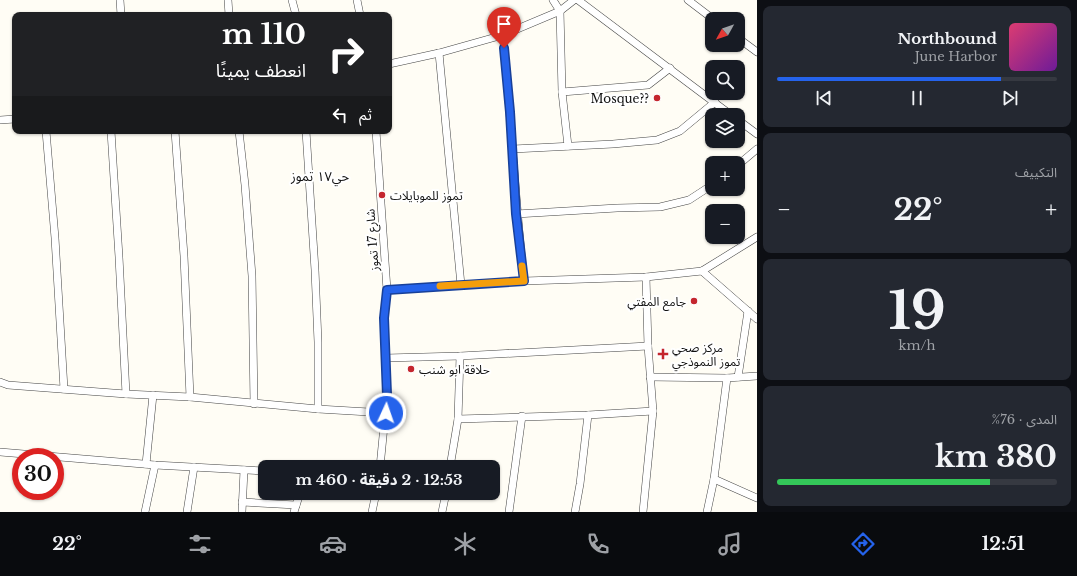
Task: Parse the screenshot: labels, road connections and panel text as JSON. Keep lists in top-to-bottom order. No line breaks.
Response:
{"streets":{"street":["شارع 17 تموز"]},"districts":["حي۱۷ تموز"],"places":{"other":["Mosque??","تموز للموبايلات","جامع المفتي","حلاقة ابو شنب"],"health":["مركز صحي تموز النموذجي"]},"north":"bottom left","page":{"map_buttons":["+","−"],"turn":["110 m","انعطف يمينًا"],"song":["Northbound","June Harbor"],"then":"ثم","tile":["التكييف",["19","km/h"],["المدى · 76%","380 km"]],"heat":["−","22°","+"],"limit":"30","trip":"12:53 · 2 دقيقة · 460 m","tabs":["12:51","22°"]}}
